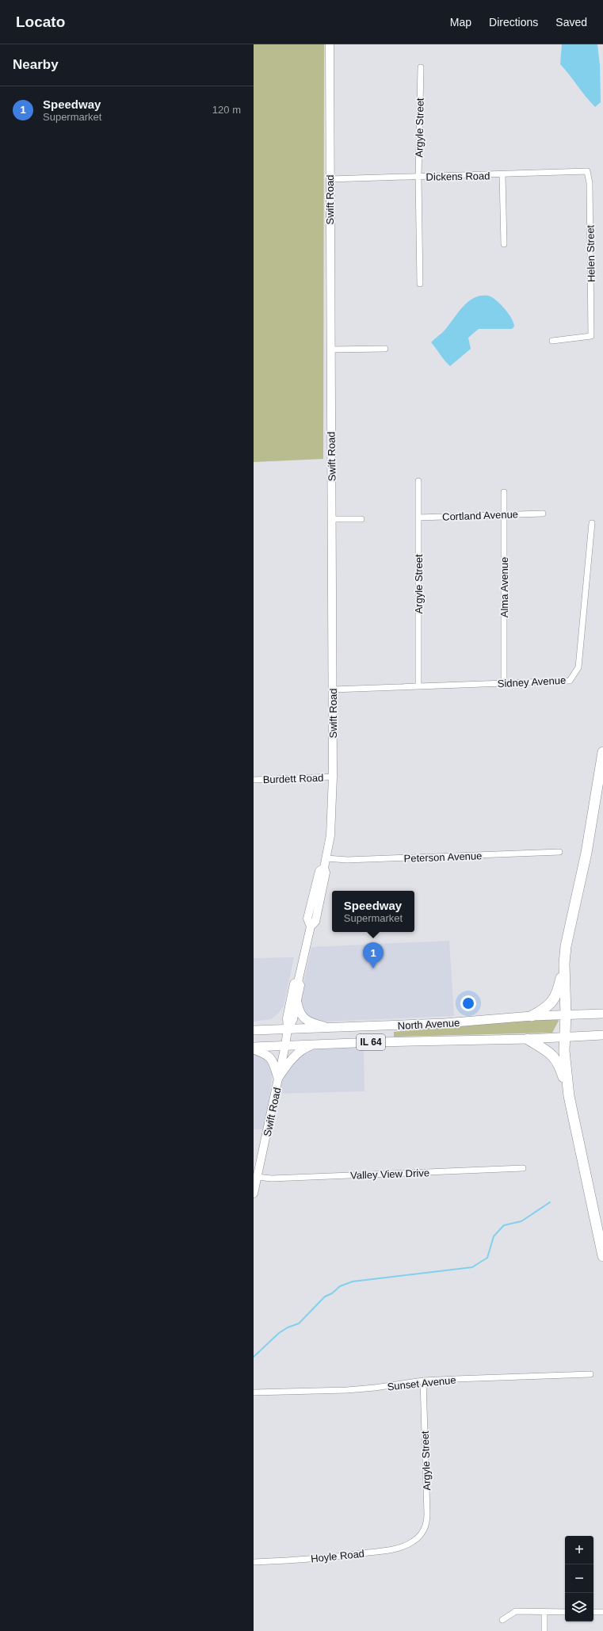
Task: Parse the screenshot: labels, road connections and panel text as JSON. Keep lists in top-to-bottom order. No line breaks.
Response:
{"streets":{"main road":["North Avenue","IL 64"],"street":["Argyle Street","Dickens Road","Swift Road","Helen Street","Cortland Avenue","Alma Avenue","Sidney Avenue","Burdett Road","Peterson Avenue","Valley View Drive","Sunset Avenue","Hoyle Road"]},"crossings":[["Argyle Street","Dickens Road"],["Argyle Street","Cortland Avenue"],["Argyle Street","Sidney Avenue"],["Argyle Street","Sunset Avenue"],["Argyle Street","Hoyle Road"],["Dickens Road","Swift Road"],["Dickens Road","Helen Street"],["Swift Road","Sidney Avenue"],["Swift Road","Burdett Road"],["Swift Road","Peterson Avenue"],["Swift Road","North Avenue"],["Swift Road","Valley View Drive"],["Cortland Avenue","Alma Avenue"],["Alma Avenue","Sidney Avenue"]],"page":{"header":"Locato","nav":["Map","Directions","Saved"],"heading":"Nearby","list":[{"mark":"1","name":"Speedway","note":"Supermarket","value":"120 m"}],"popup":["Speedway","Supermarket"],"pins":"1","map_buttons":["+","−"]}}
